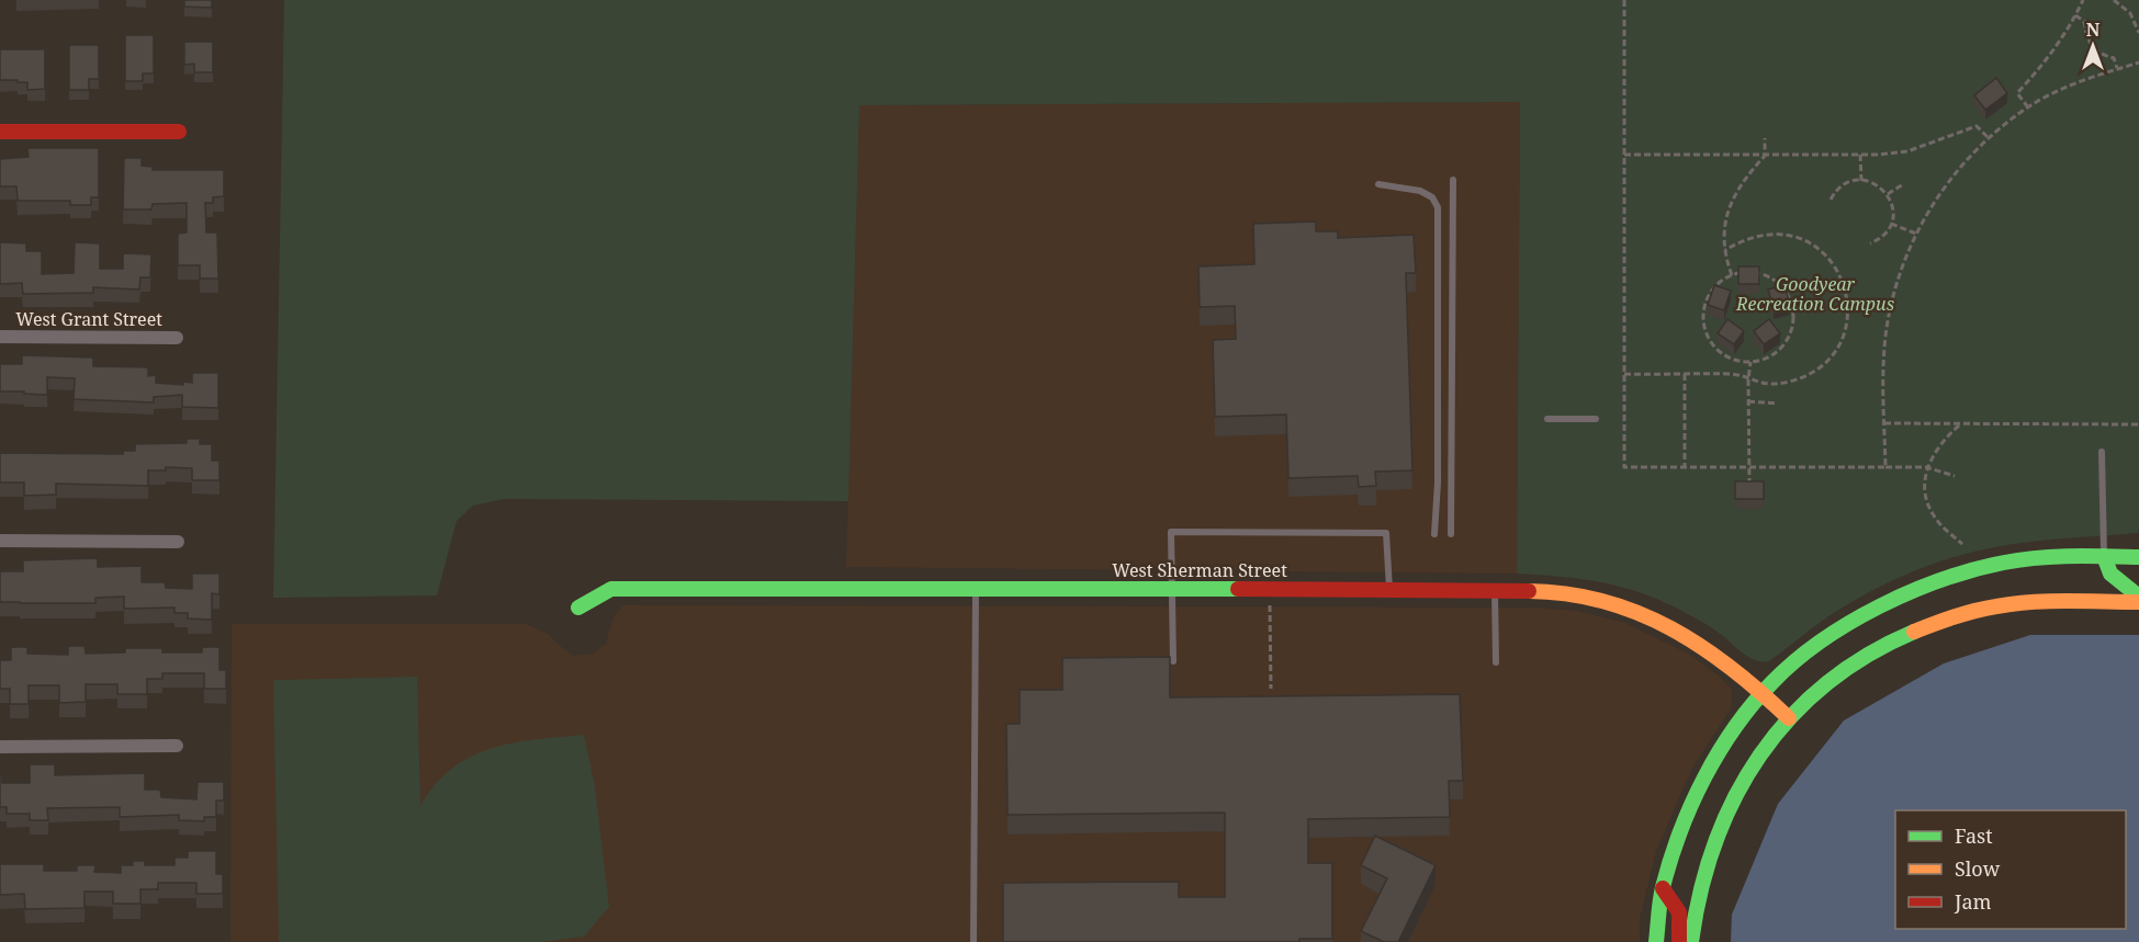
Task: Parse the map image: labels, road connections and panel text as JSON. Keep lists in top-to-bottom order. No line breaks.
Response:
{"streets":{"street":["West Grant Street","West Sherman Street"]},"parks":["Goodyear Recreation Campus"],"legend":["Fast","Slow","Jam"],"north":"top"}
